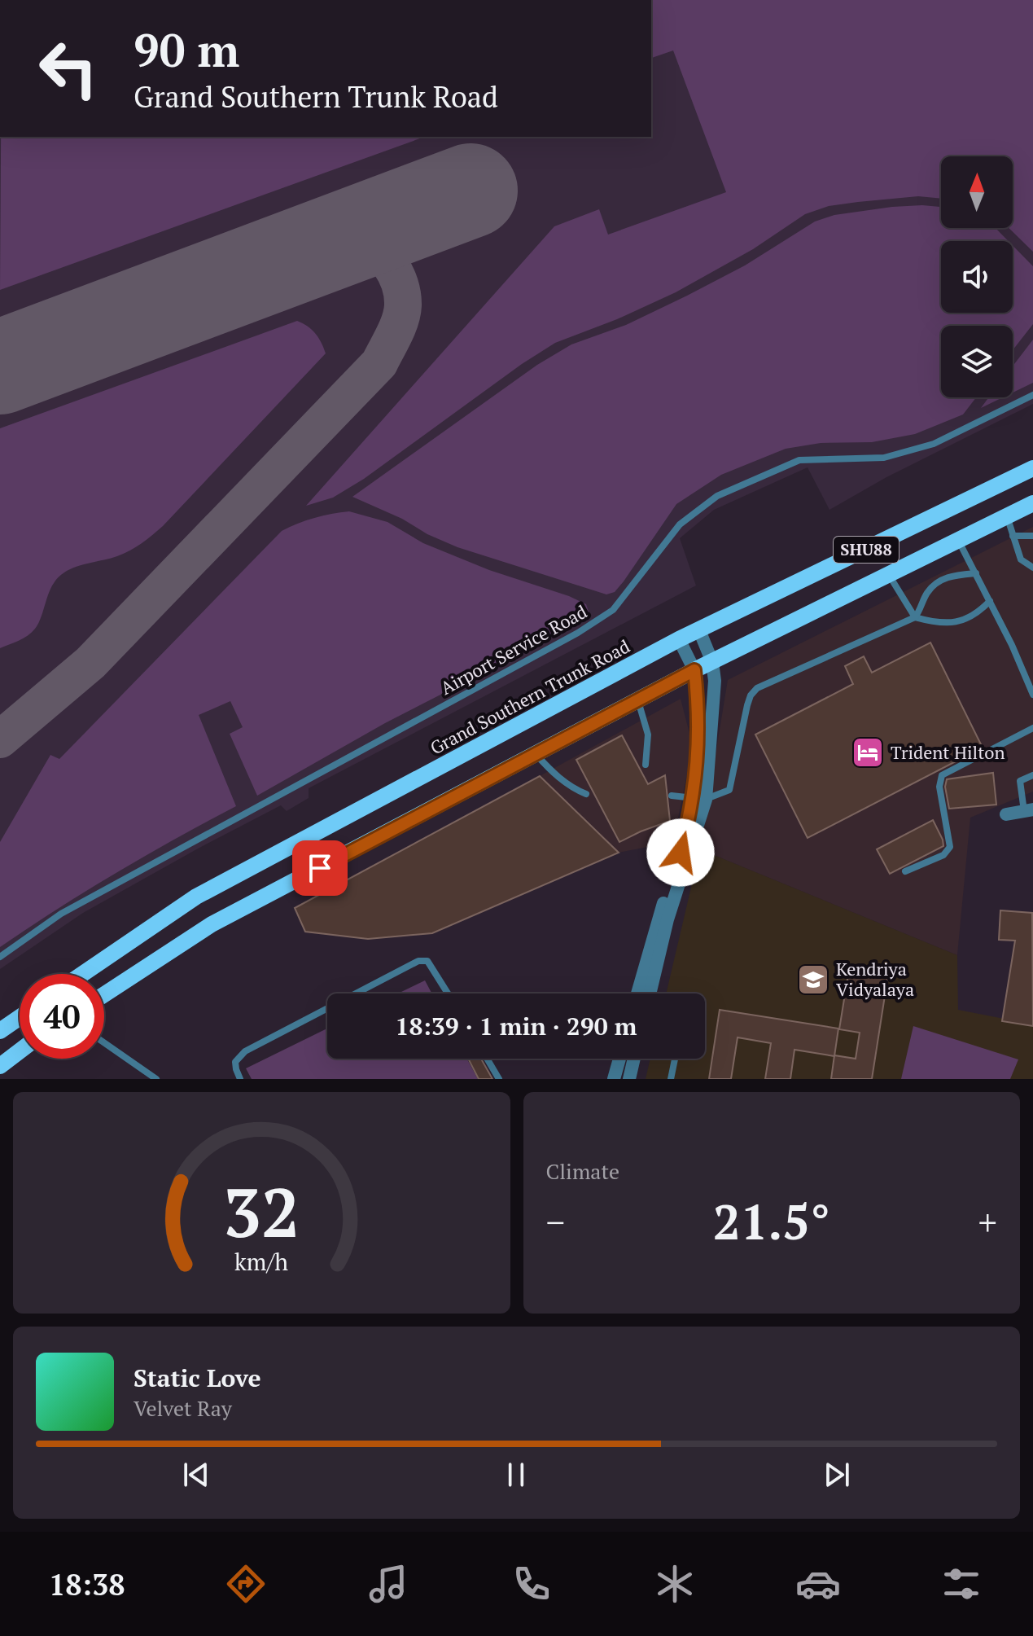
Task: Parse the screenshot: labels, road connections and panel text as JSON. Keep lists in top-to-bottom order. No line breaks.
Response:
{"streets":{"main road":["SHU88","Grand Southern Trunk Road"],"lane":["Airport Service Road"]},"places":{"hotel":["Trident Hilton"],"school or university":["Kendriya Vidyalaya"]},"north":"top","page":{"turn":["90 m","Grand Southern Trunk Road"],"limit":"40","trip":"18:39 · 1 min · 290 m","tile":"Climate","heat":["−","21.5°","+"],"song":["Static Love","Velvet Ray"],"tabs":"18:38","gauge":["32","km/h"]}}
